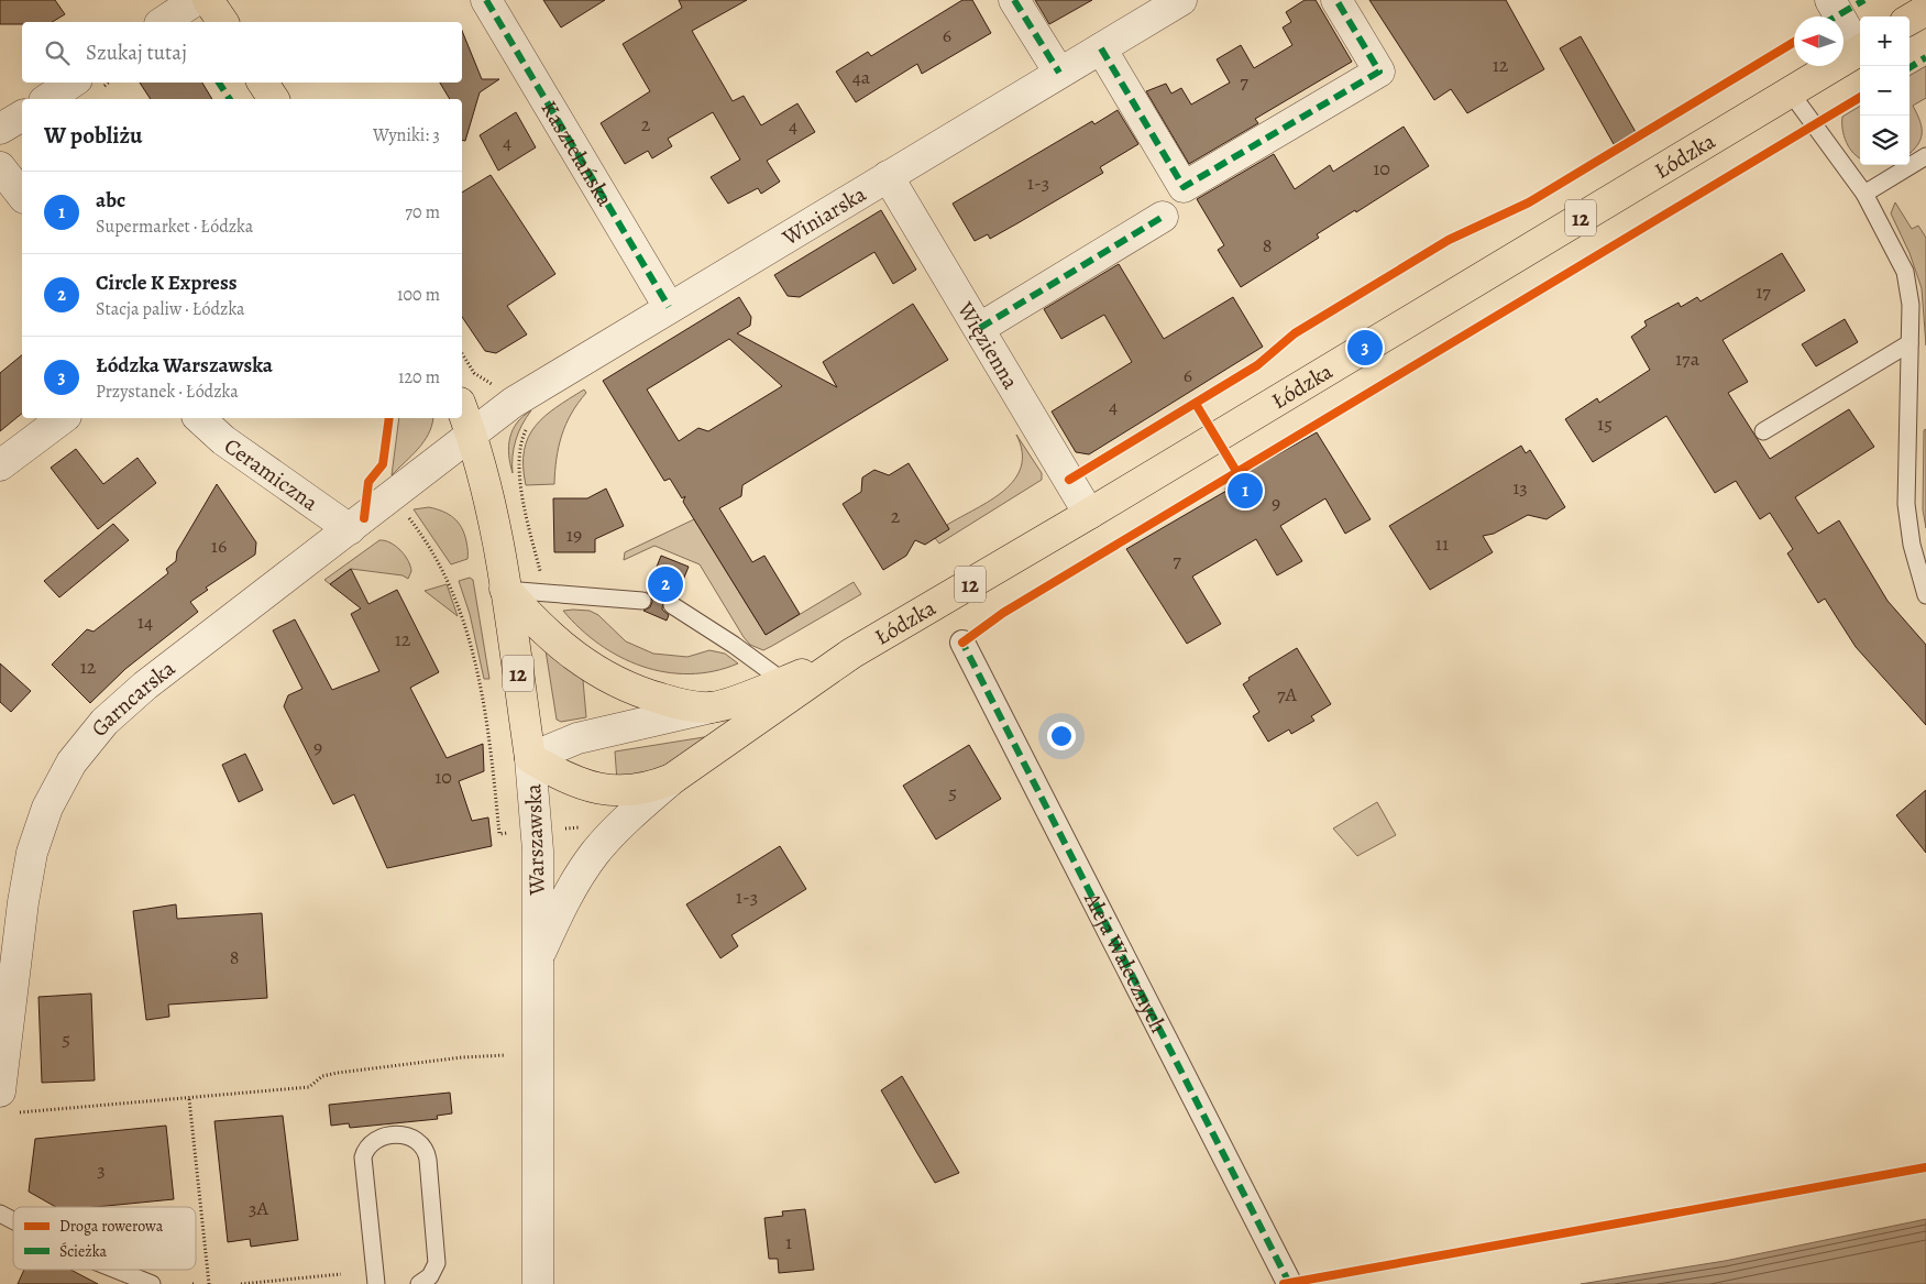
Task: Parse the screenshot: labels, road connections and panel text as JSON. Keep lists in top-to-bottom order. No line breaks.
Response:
{"streets":{"main road":["Łódzka","12","Warszawska"],"street":["Kasztelańska","Winiarska","Więzienna","Ceramiczna","Garncarska","Aleja Walecznych"]},"crossings":[["Kasztelańska","Winiarska"],["Łódzka","12"],["Łódzka","Więzienna"],["Winiarska","Więzienna"],["Winiarska","Garncarska"],["Winiarska","Warszawska"],["12","Warszawska"],["Ceramiczna","Garncarska"],["Garncarska","Warszawska"]],"house_numbers":["6","12","4a","7","2","4","4","10","1-3","8","17","17a","6","4","15","13","9","2","19","11","16","7","14","12","12","7A","9","10","5","1-3","8","5","3","3A","1"],"legend":["Droga rowerowa","Ścieżka"],"north":"left","page":{"map_buttons":["+","−"],"search":"Szukaj tutaj","heading":["W pobliżu","Wyniki: 3"],"list":[{"mark":"1","name":"abc","note":"Supermarket · Łódzka","value":"70 m"},{"mark":"2","name":"Circle K Express","note":"Stacja paliw · Łódzka","value":"100 m"},{"mark":"3","name":"Łódzka Warszawska","note":"Przystanek · Łódzka","value":"120 m"}],"pins":["3","1","2"]}}
